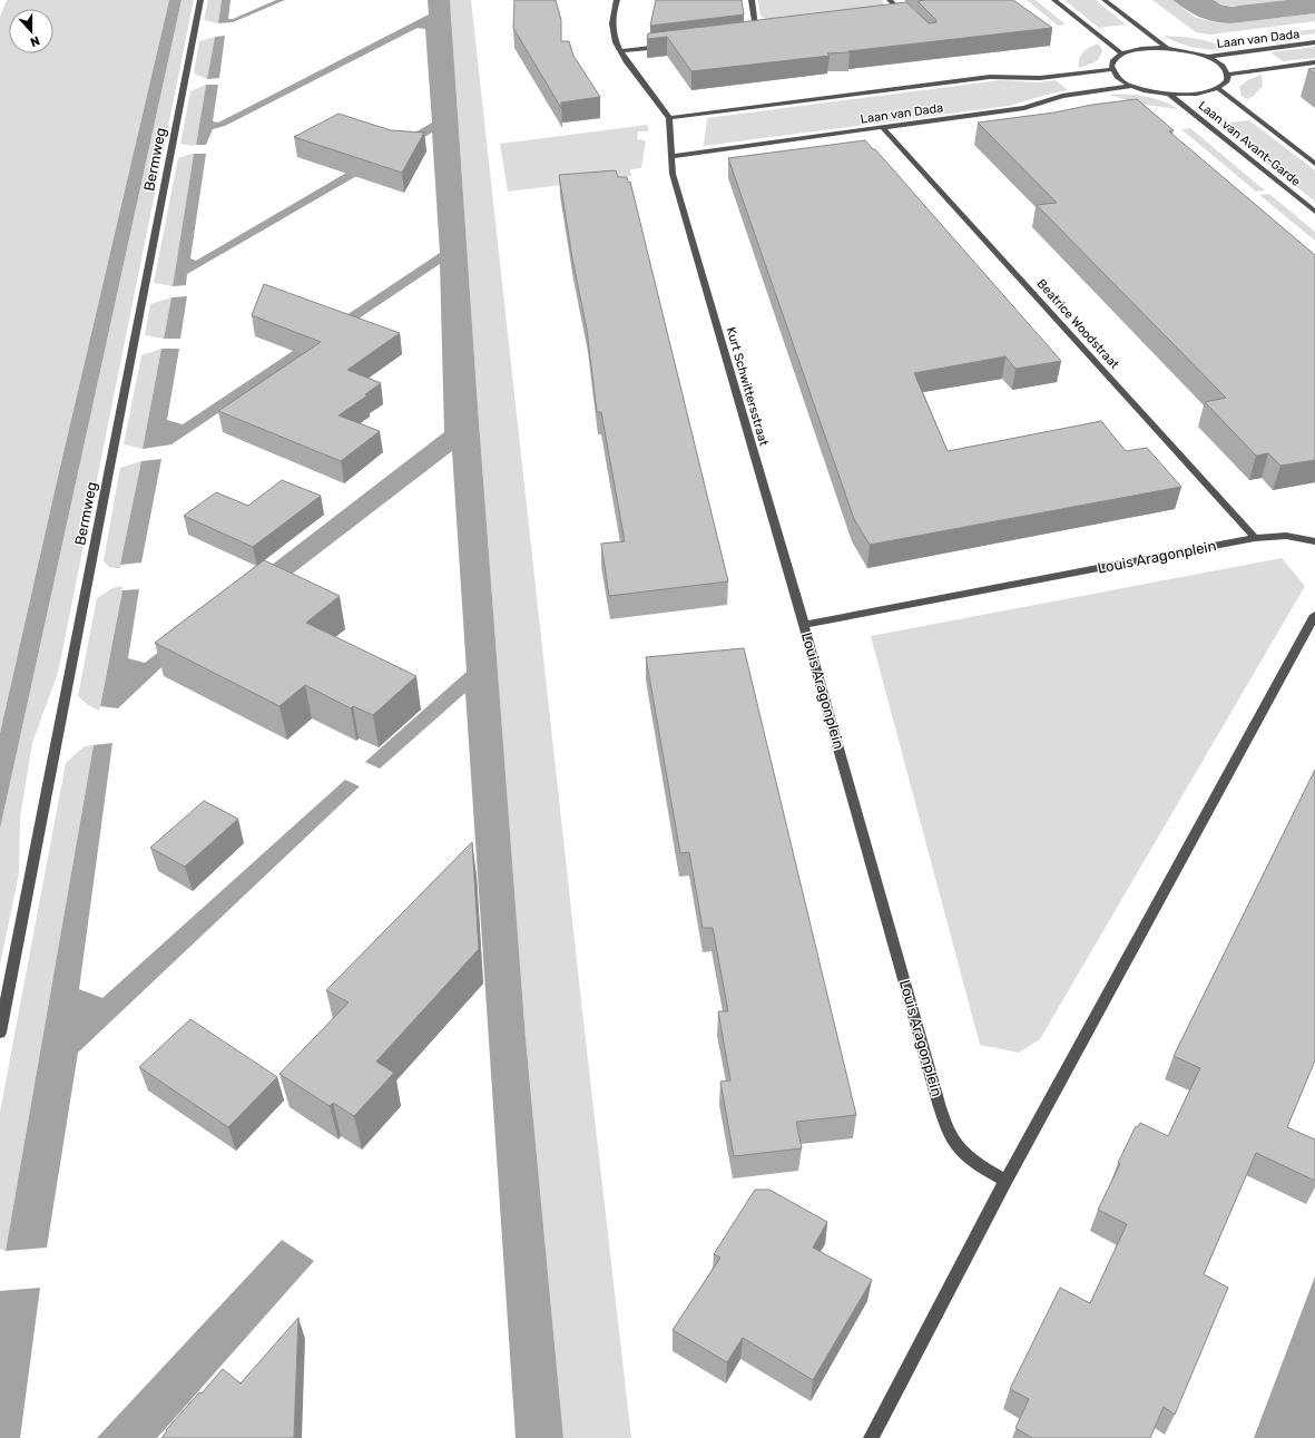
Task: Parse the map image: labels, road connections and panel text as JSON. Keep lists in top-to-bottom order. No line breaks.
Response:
{"streets":{"street":["Laan van Dada","Laan van Avant-Garde","Bermweg","Beatrice Woodstraat","Kurt Schwittersstraat","Louis Aragonplein"]},"crossings":[["Laan van Dada","Beatrice Woodstraat"],["Laan van Dada","Kurt Schwittersstraat"],["Beatrice Woodstraat","Louis Aragonplein"],["Kurt Schwittersstraat","Louis Aragonplein"]],"north":"bottom"}
